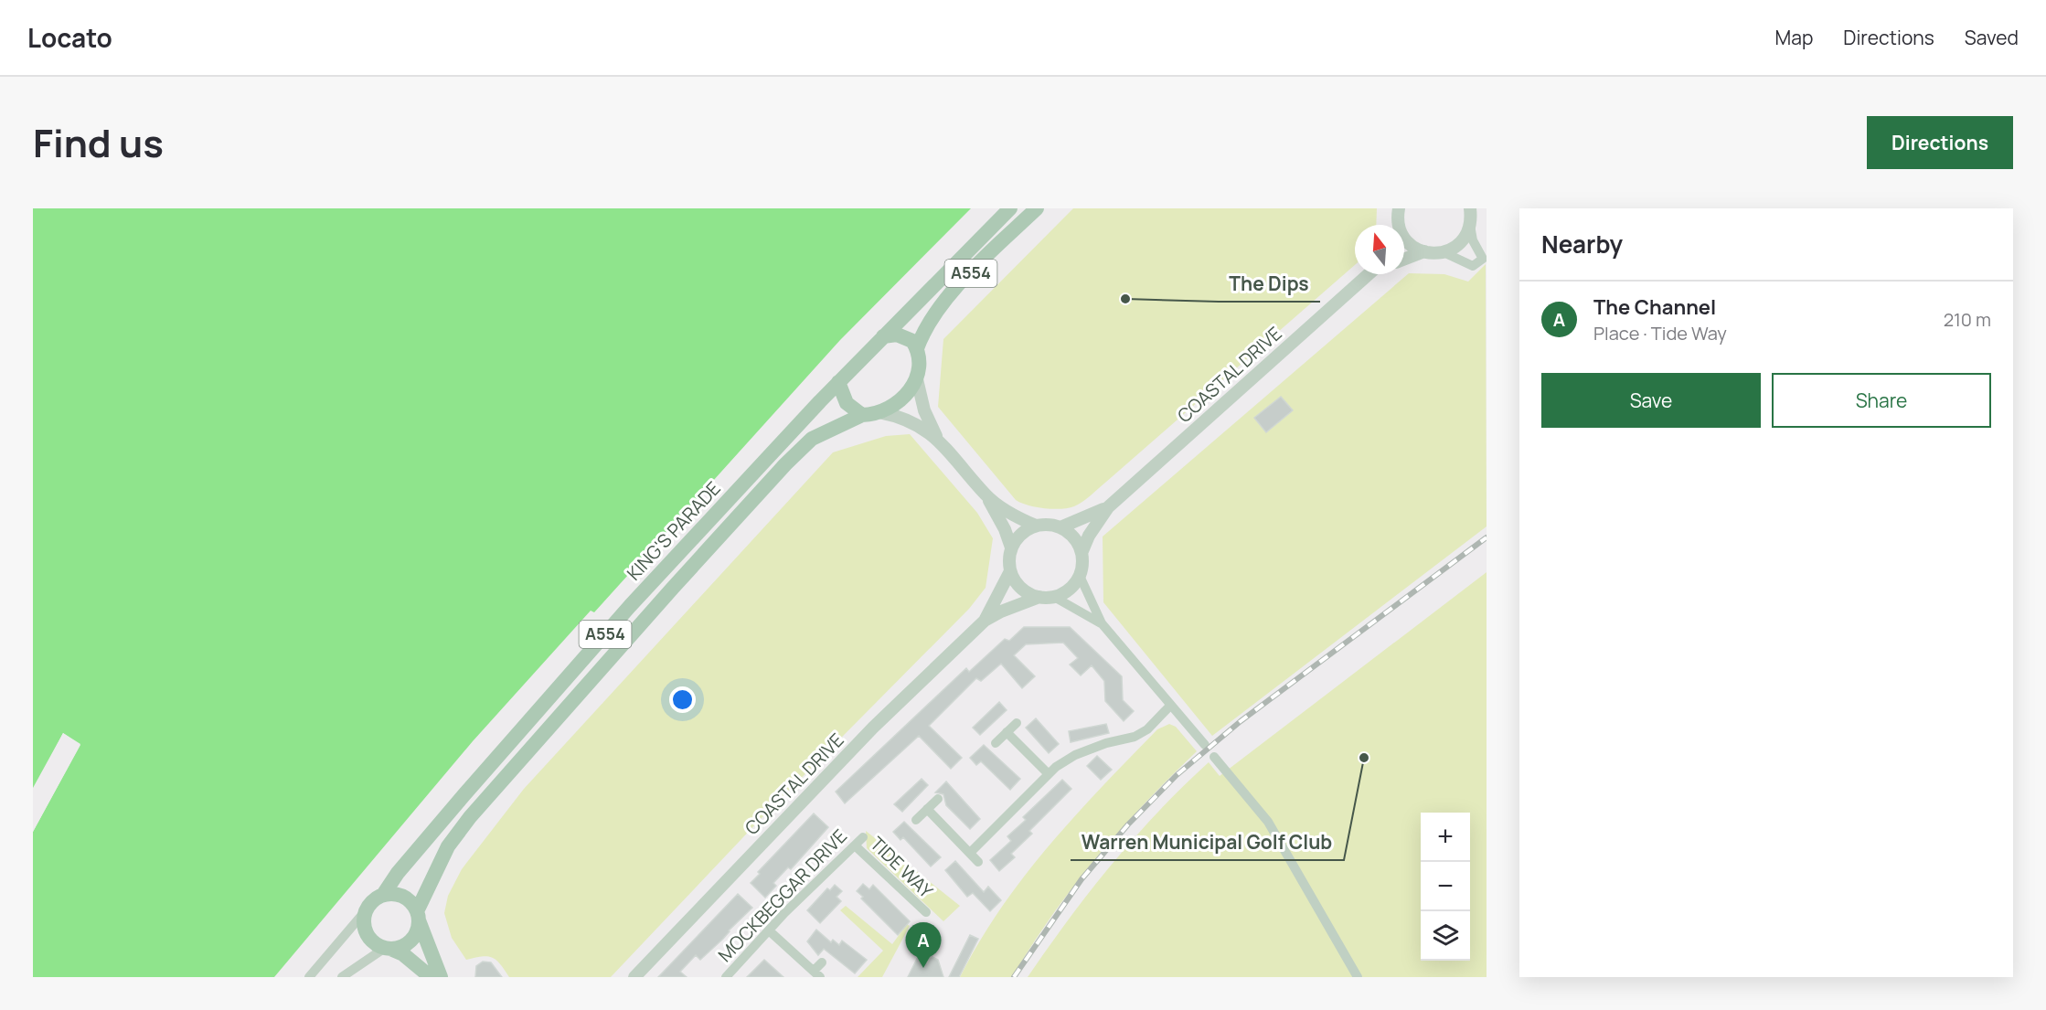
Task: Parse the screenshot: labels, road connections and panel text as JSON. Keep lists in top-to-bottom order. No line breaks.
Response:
{"streets":{"main road":["A554","KING'S PARADE"],"street":["COASTAL DRIVE","TIDE WAY","MOCKBEGGAR DRIVE"]},"crossings":[["A554","KING'S PARADE"],["TIDE WAY","MOCKBEGGAR DRIVE"]],"places":["The Dips","Warren Municipal Golf Club"],"north":"top","page":{"header":"Locato","nav":["Map","Directions","Saved"],"title":"Find us","buttons":["Directions",["Save","Share"]],"heading":"Nearby","list":[{"mark":"A","name":"The Channel","note":"Place · Tide Way","value":"210 m"}],"map_buttons":["+","−"],"pins":"A"}}
